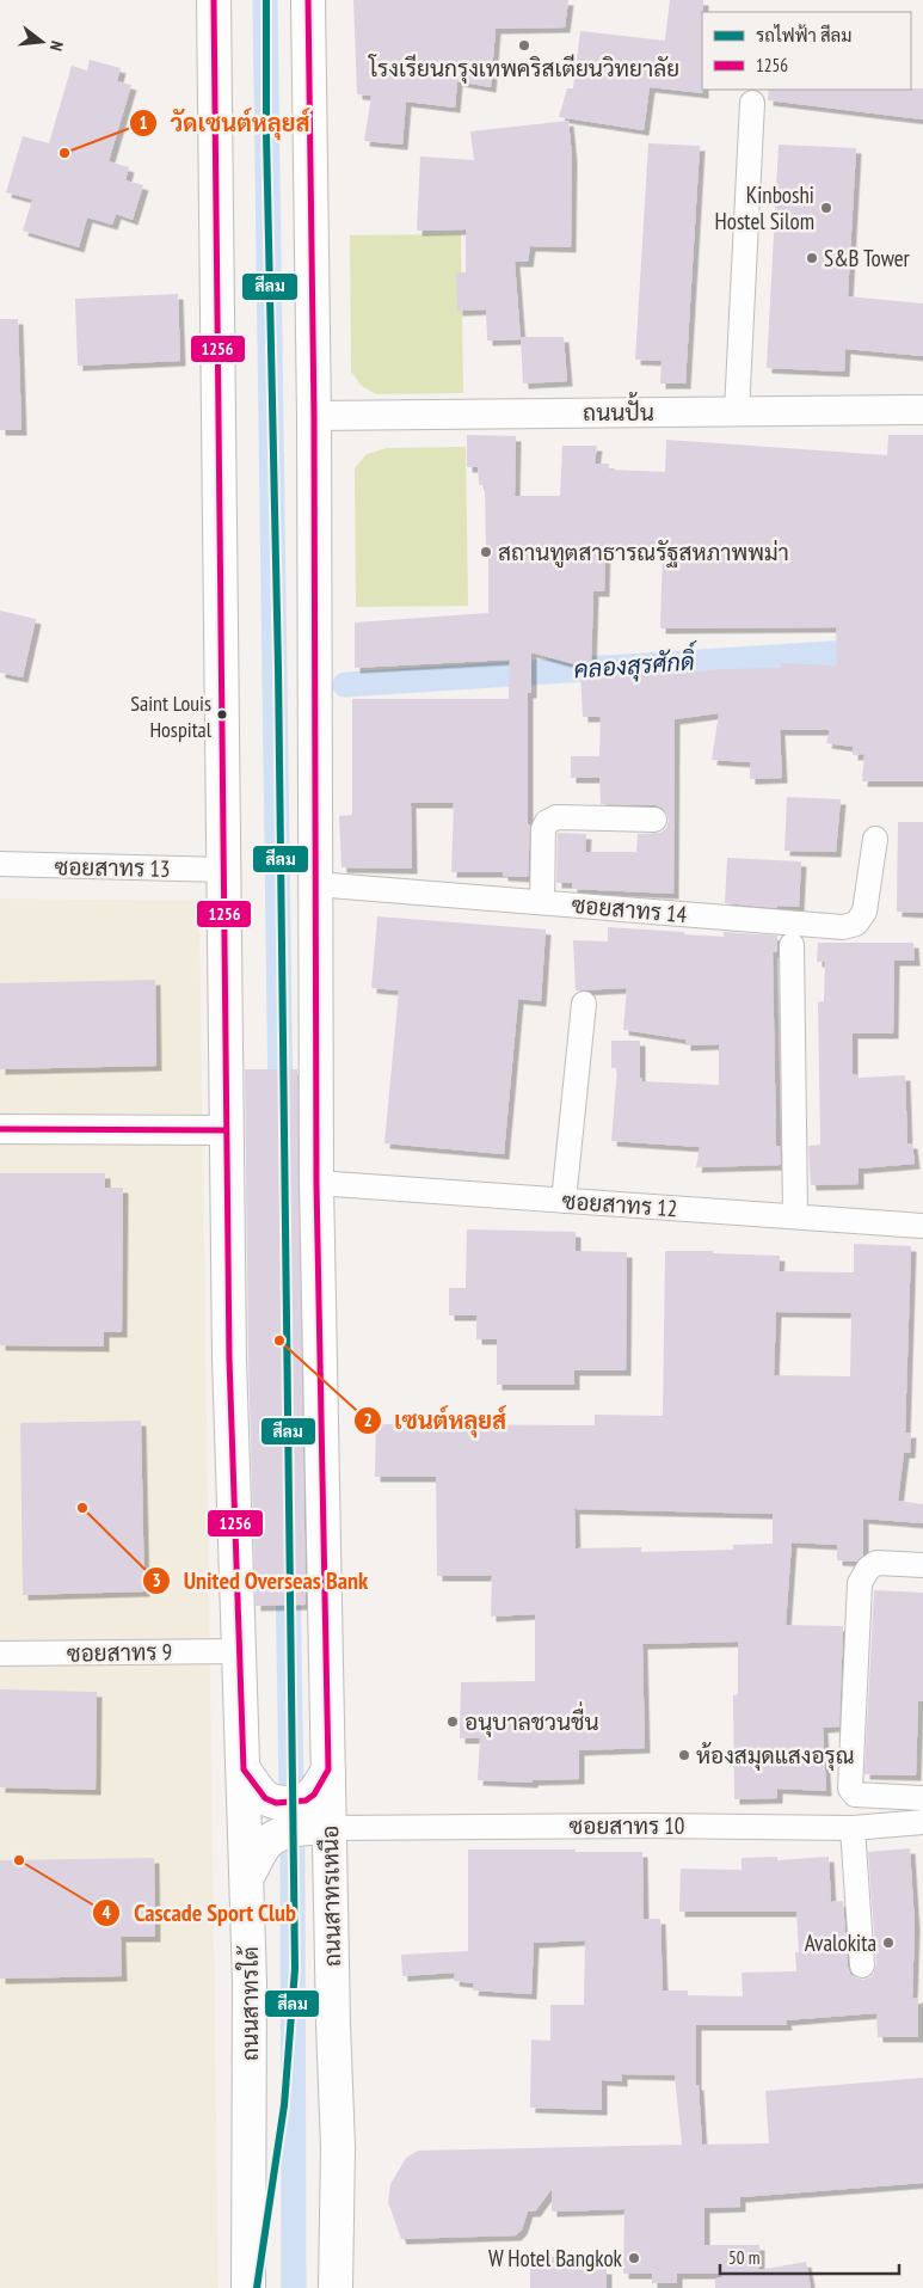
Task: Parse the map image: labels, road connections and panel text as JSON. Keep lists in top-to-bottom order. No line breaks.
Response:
{"streets":{"main road":["ถนนสาทรเหนือ","ถนนสาทรใต้"],"street":["ถนนปั้น","ซอยสาทร 13","ซอยสาทร 14","ซอยสาทร 12","ซอยสาทร 9","ซอยสาทร 10"]},"crossings":[["ถนนปั้น","ถนนสาทรเหนือ"],["ซอยสาทร 13","ถนนสาทรใต้"],["ซอยสาทร 14","ถนนสาทรเหนือ"],["ซอยสาทร 12","ถนนสาทรเหนือ"],["ซอยสาทร 9","ถนนสาทรใต้"],["ซอยสาทร 10","ถนนสาทรเหนือ"]],"water":["คลองสุรศักดิ์"],"places":["โรงเรียนกรุงเทพคริสเตียนวิทยาลัย","วัดเซนต์หลุยส์","Kinboshi Hostel Silom","S&B Tower","สถานทูตสาธารณรัฐสหภาพพม่า","Saint Louis Hospital","เซนต์หลุยส์","United Overseas Bank","อนุบาลชวนชื่น","ห้องสมุดแสงอรุณ","Cascade Sport Club","Avalokita","W Hotel Bangkok"],"lines":["metro line สีลม","transit line 1256"],"legend":["รถไฟฟ้า สีลม","1256"],"scale_bar":"50 m","north":"right"}
